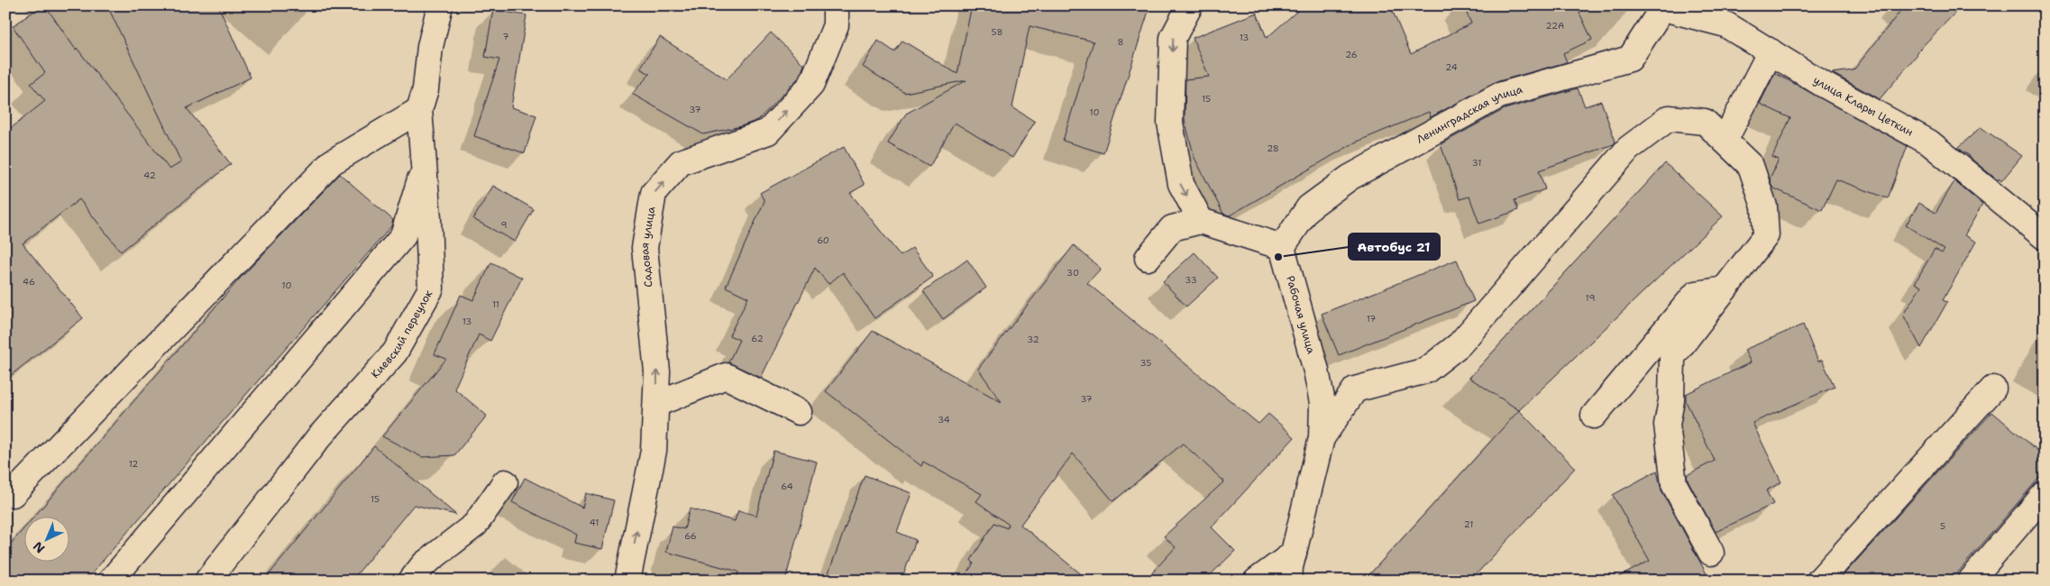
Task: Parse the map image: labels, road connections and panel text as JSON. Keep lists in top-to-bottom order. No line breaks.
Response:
{"streets":{"street":["улица Клары Цеткин","Ленинградская улица","Садовая улица","Рабочая улица","Киевский переулок"]},"crossings":[["улица Клары Цеткин","Ленинградская улица"],["Ленинградская улица","Рабочая улица"]],"one_way":["Садовая улица"],"places":["Автобус 21"],"house_numbers":["22А","58","7","13","8","26","24","15","37","10","28","31","42","9","60","30","33","46","10","19","11","17","13","62","32","35","37","34","12","64","15","41","21","5","66"],"north":"bottom left"}
